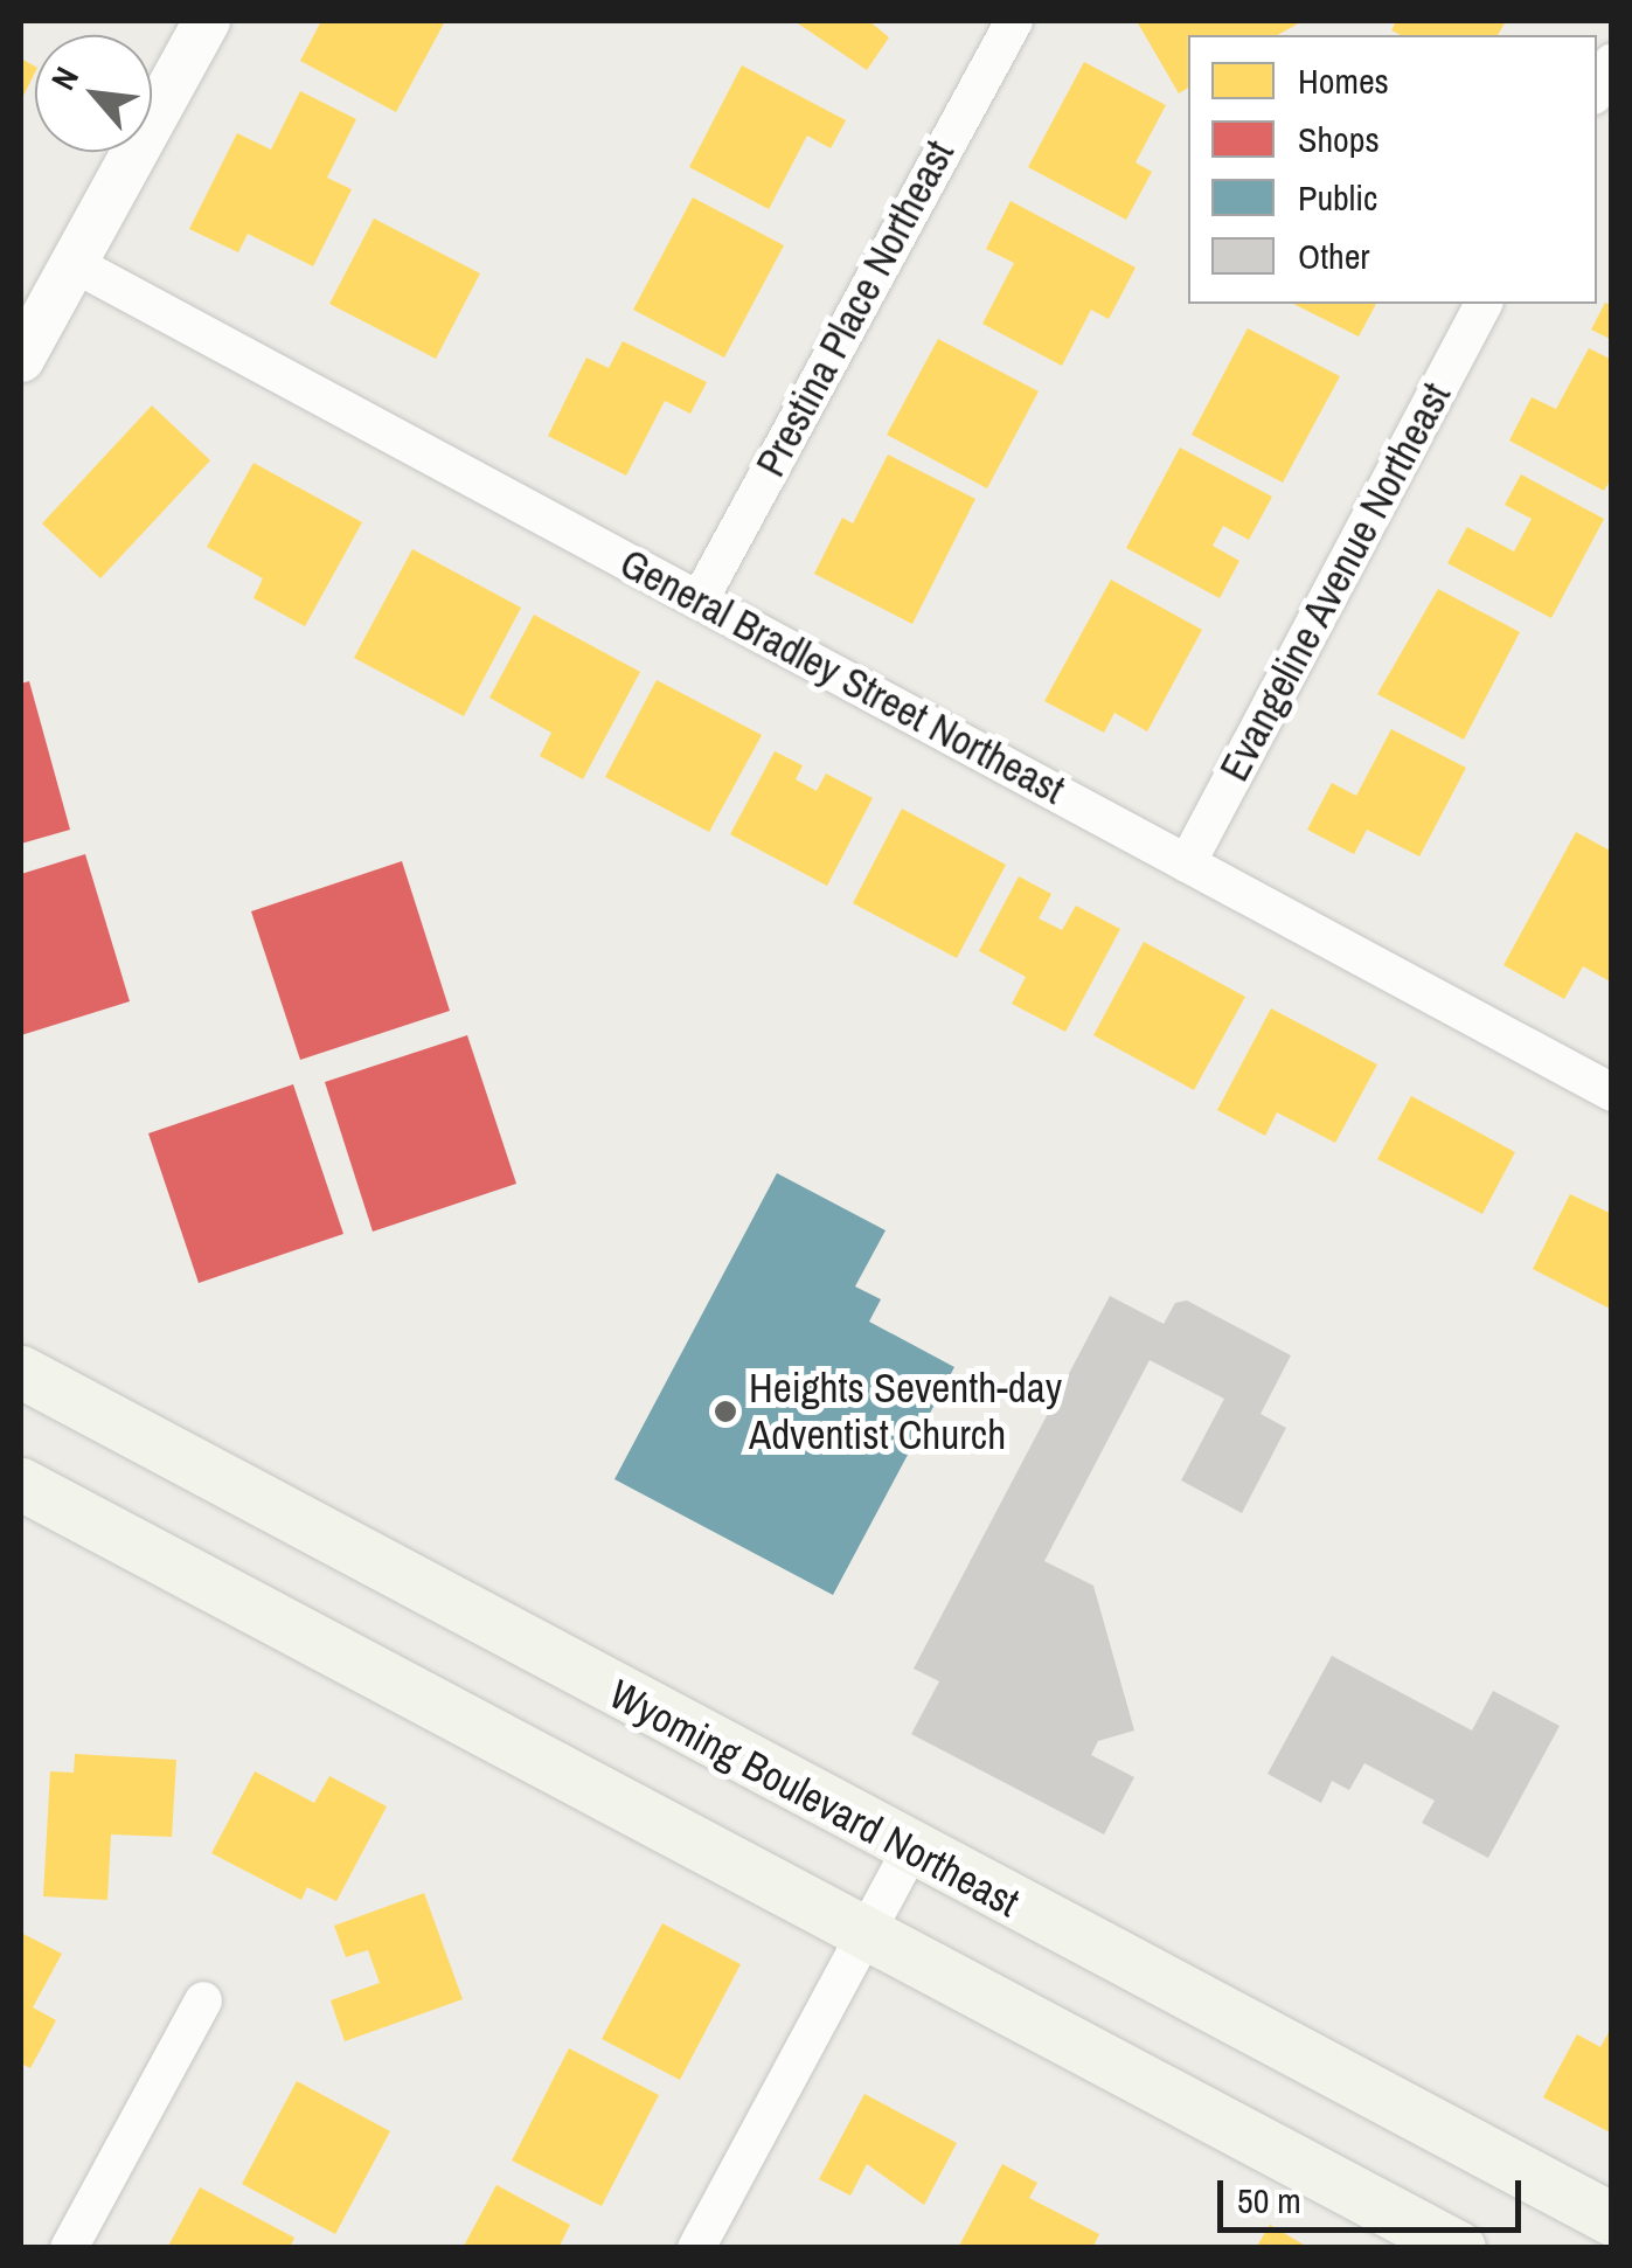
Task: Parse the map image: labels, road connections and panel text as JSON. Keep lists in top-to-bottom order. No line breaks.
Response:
{"streets":{"main road":["Wyoming Boulevard Northeast"],"street":["Prestina Place Northeast","Evangeline Avenue Northeast","General Bradley Street Northeast"]},"crossings":[["Prestina Place Northeast","General Bradley Street Northeast"],["Evangeline Avenue Northeast","General Bradley Street Northeast"]],"places":["Heights Seventh-day Adventist Church"],"legend":["Homes","Shops","Public","Other"],"scale_bar":"50 m","north":"top left"}
